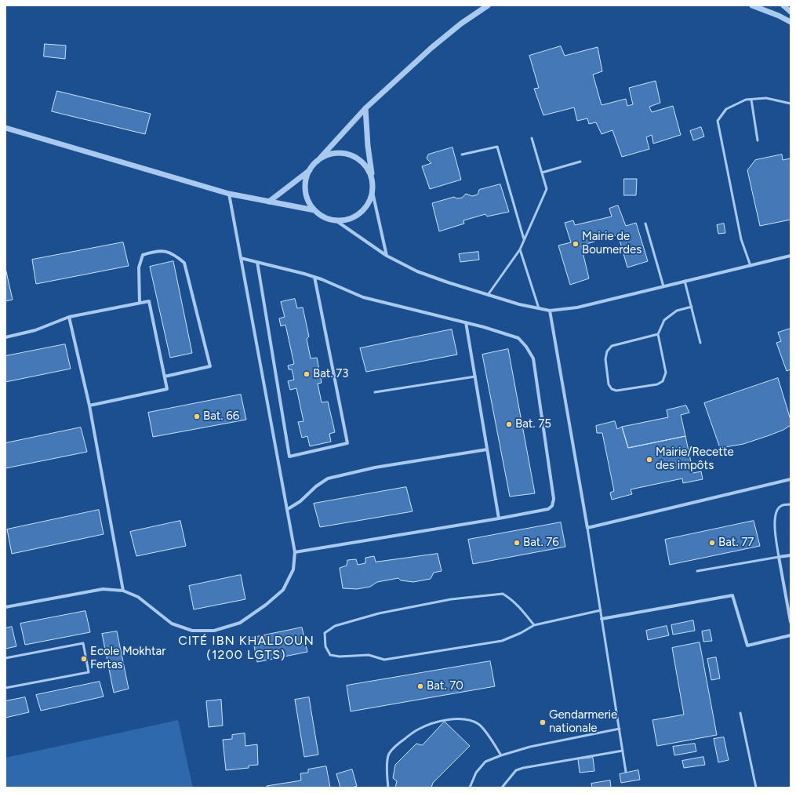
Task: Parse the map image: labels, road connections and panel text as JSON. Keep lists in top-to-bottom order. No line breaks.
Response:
{"districts":["CITÉ IBN KHALDOUN (1200 LGTS)"],"places":["Mairie de Boumerdes","Bat. 73","Bat. 66","Bat. 75","Mairie/Recette des impôts","Bat. 76","Bat. 77","Ecole Mokhtar Fertas","Bat. 70","Gendarmerie nationale"]}
